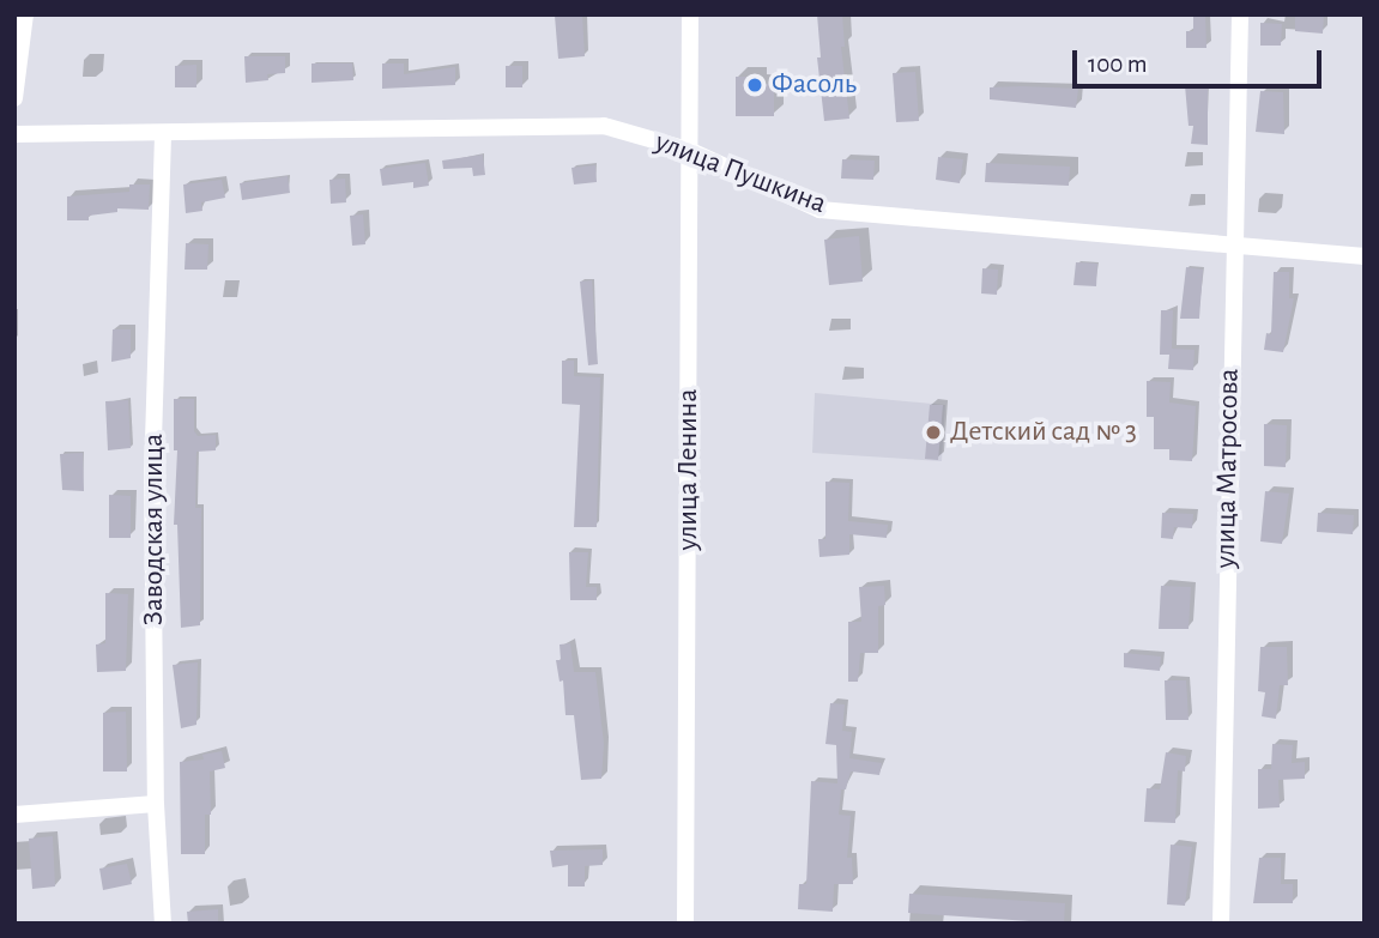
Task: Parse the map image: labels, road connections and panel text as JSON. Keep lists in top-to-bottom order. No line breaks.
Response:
{"streets":{"street":["улица Пушкина","улица Матросова","улица Ленина","Заводская улица"]},"crossings":[["улица Пушкина","улица Матросова"],["улица Пушкина","улица Ленина"],["улица Пушкина","Заводская улица"]],"places":["Фасоль","Детский сад № 3"],"scale_bar":"100 m"}
